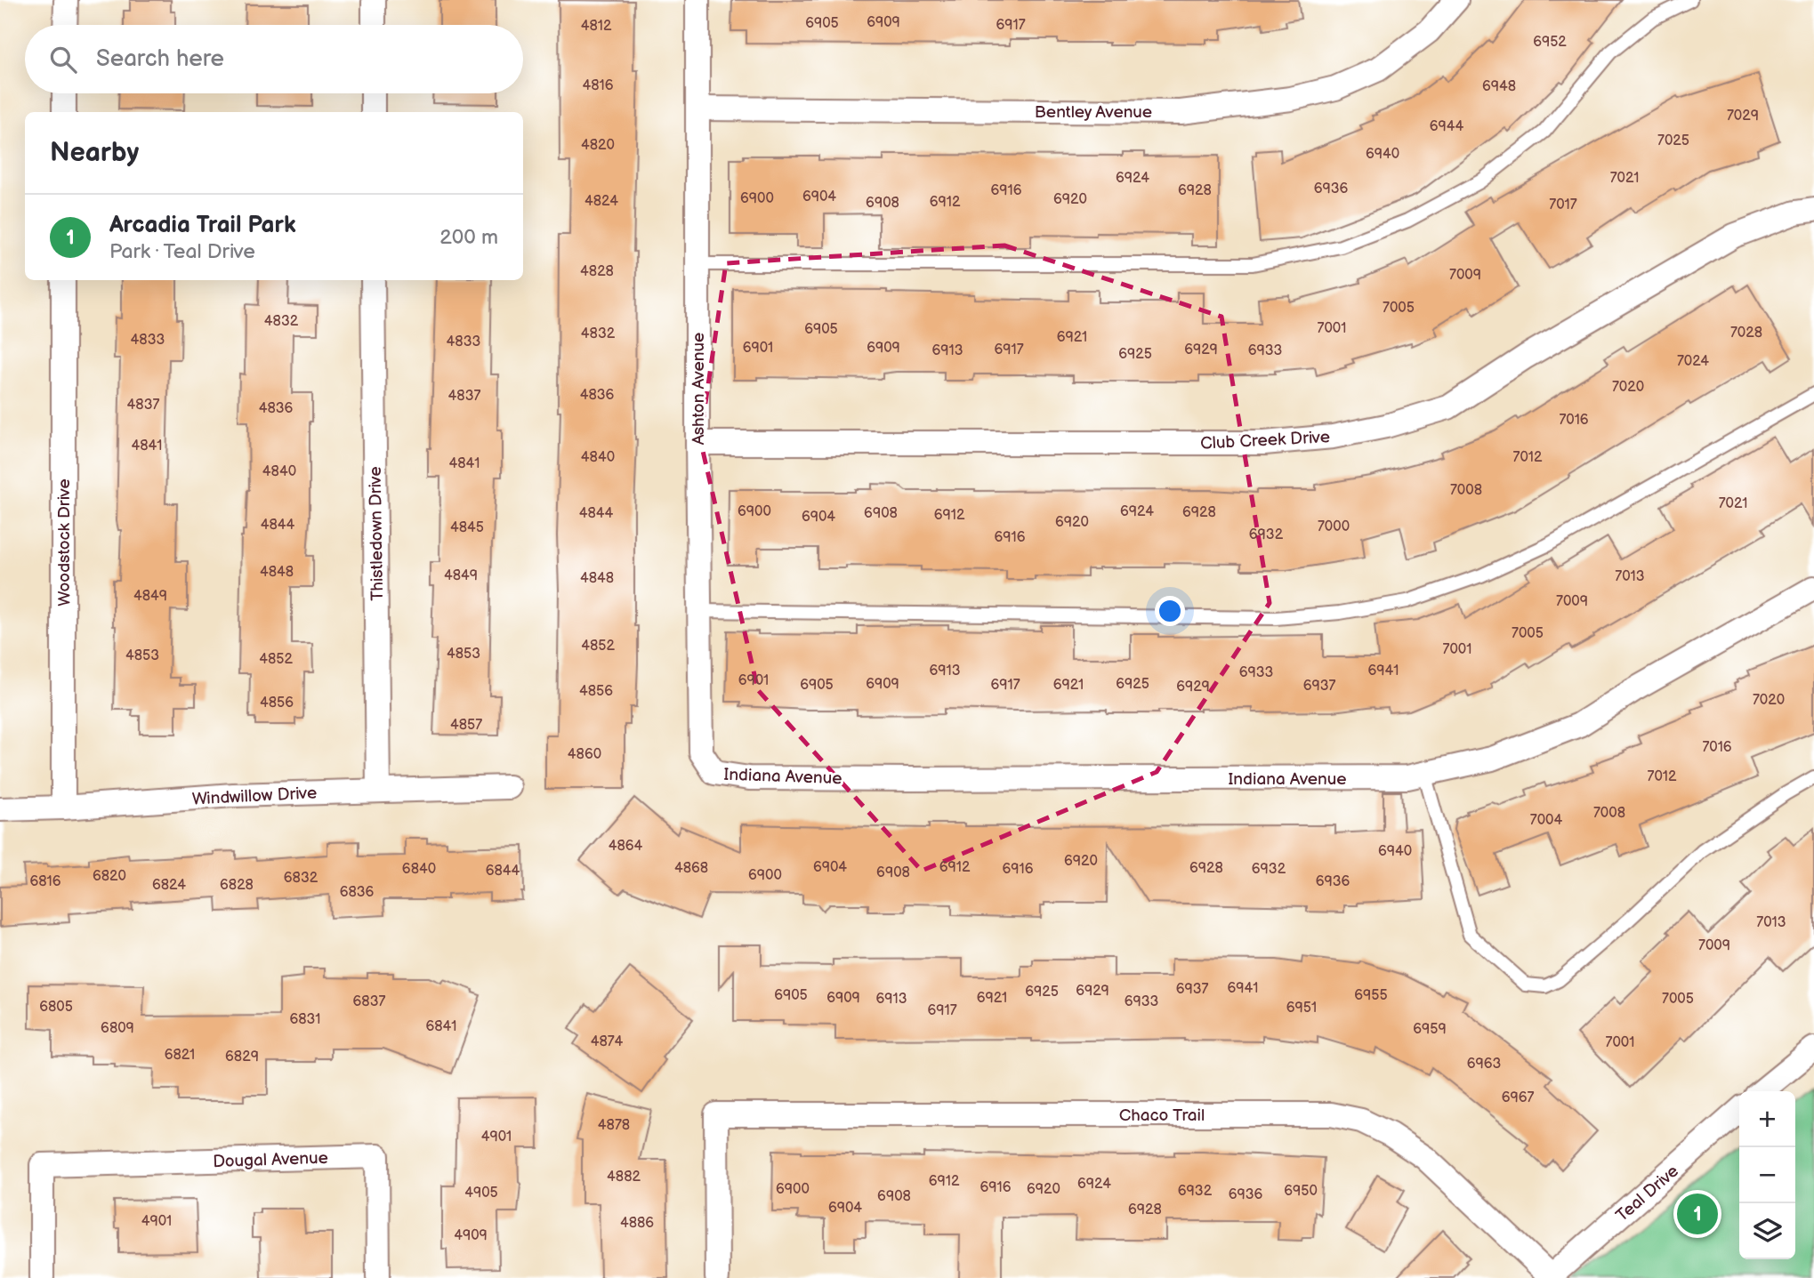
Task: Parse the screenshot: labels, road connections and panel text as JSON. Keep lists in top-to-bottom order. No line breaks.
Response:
{"streets":{"street":["Bentley Avenue","Ashton Avenue","Club Creek Drive","Thistledown Drive","Woodstock Drive","Indiana Avenue","Windwillow Drive","Chaco Trail","Dougal Avenue","Teal Drive"]},"crossings":[["Bentley Avenue","Ashton Avenue"],["Ashton Avenue","Club Creek Drive"],["Ashton Avenue","Indiana Avenue"],["Thistledown Drive","Windwillow Drive"],["Woodstock Drive","Windwillow Drive"],["Chaco Trail","Teal Drive"]],"house_numbers":["6909","6905","6917","4812","6952","4816","6948","7029","6944","7025","4820","6940","6924","7021","6936","6916","6928","6904","6900","6920","4824","6912","6908","7017","4828","7009","7005","4832","7001","6905","7028","4832","6921","4833","4833","6901","6909","6917","6929","6913","6933","6925","7024","7020","4836","4837","4837","4836","7016","4841","4840","7012","4841","4840","7008","7021","6900","6924","6928","4844","6908","6912","6904","6920","4844","7000","4845","6932","6916","4848","4849","7013","4848","4849","7009","7005","4852","7001","4853","4853","4852","6913","6941","6933","6901","6909","6925","6905","6917","6921","6937","6929","4856","7020","4856","4857","7016","4860","7012","7008","7004","4864","6940","6920","6904","6912","4868","6928","6840","6916","6932","6844","6908","6900","6820","6832","6816","6936","6824","6828","6836","7013","7009","6941","6937","6929","6925","6905","6955","6909","6921","6913","7005","6837","6933","6805","6951","6917","6831","6841","6809","6959","4874","7001","6821","6829","6963","6967","4878","4901","4882","6912","6924","6916","6900","6920","6932","6950","4905","6936","6908","6904","6928","4901","4886","4909"],"page":{"search":"Search here","heading":"Nearby","list":[{"mark":"1","name":"Arcadia Trail Park","note":"Park · Teal Drive","value":"200 m"}],"map_buttons":["+","−"],"pins":"1"}}
